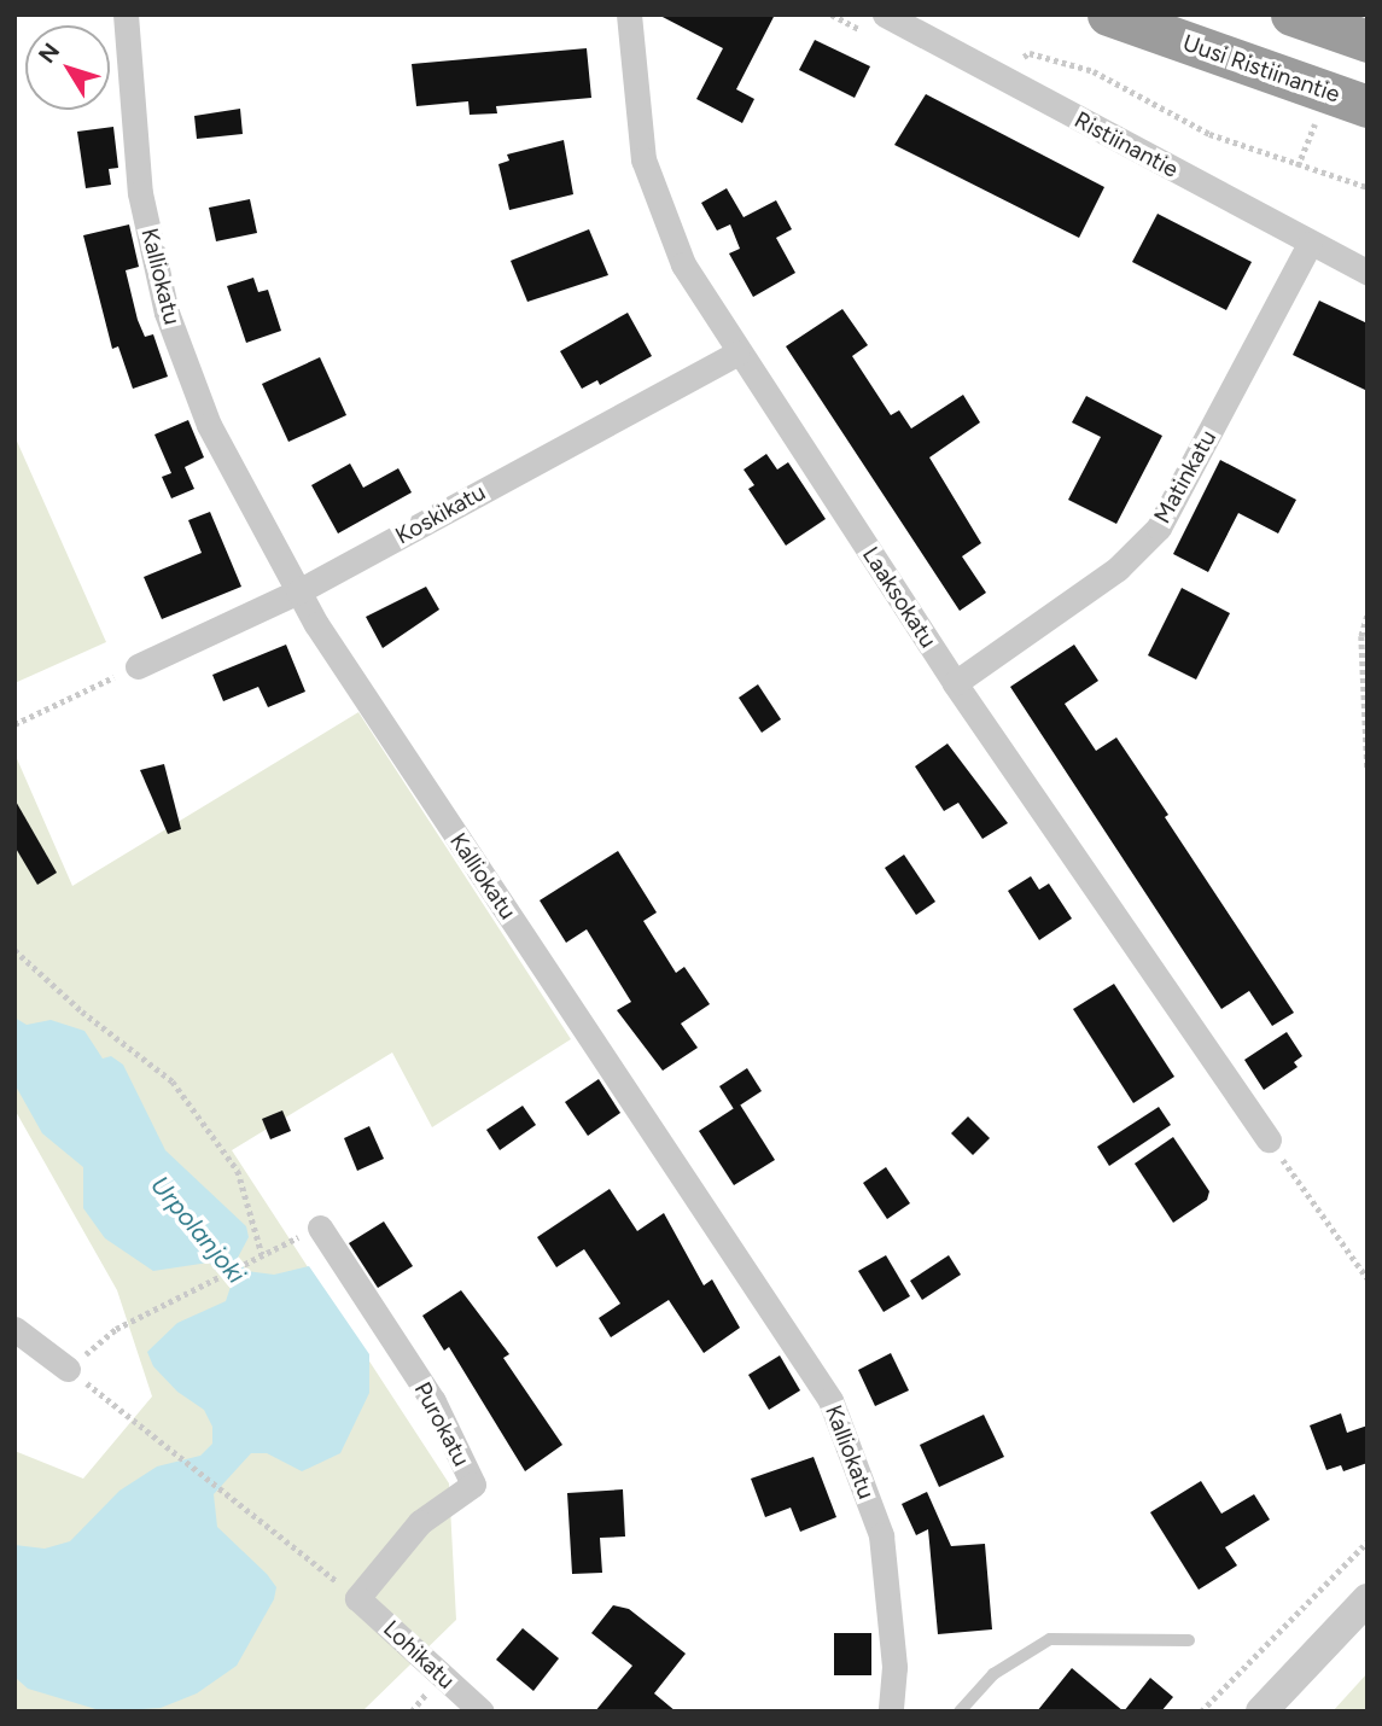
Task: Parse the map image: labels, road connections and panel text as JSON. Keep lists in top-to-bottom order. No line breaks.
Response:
{"streets":{"highway":["Uusi Ristiinantie"],"street":["Ristiinantie","Kalliokatu","Matinkatu","Koskikatu","Laaksokatu","Purokatu","Lohikatu"]},"crossings":[["Ristiinantie","Matinkatu"],["Kalliokatu","Koskikatu"],["Matinkatu","Laaksokatu"],["Koskikatu","Laaksokatu"],["Purokatu","Lohikatu"]],"water":["Urpolanjoki"],"north":"top left"}
